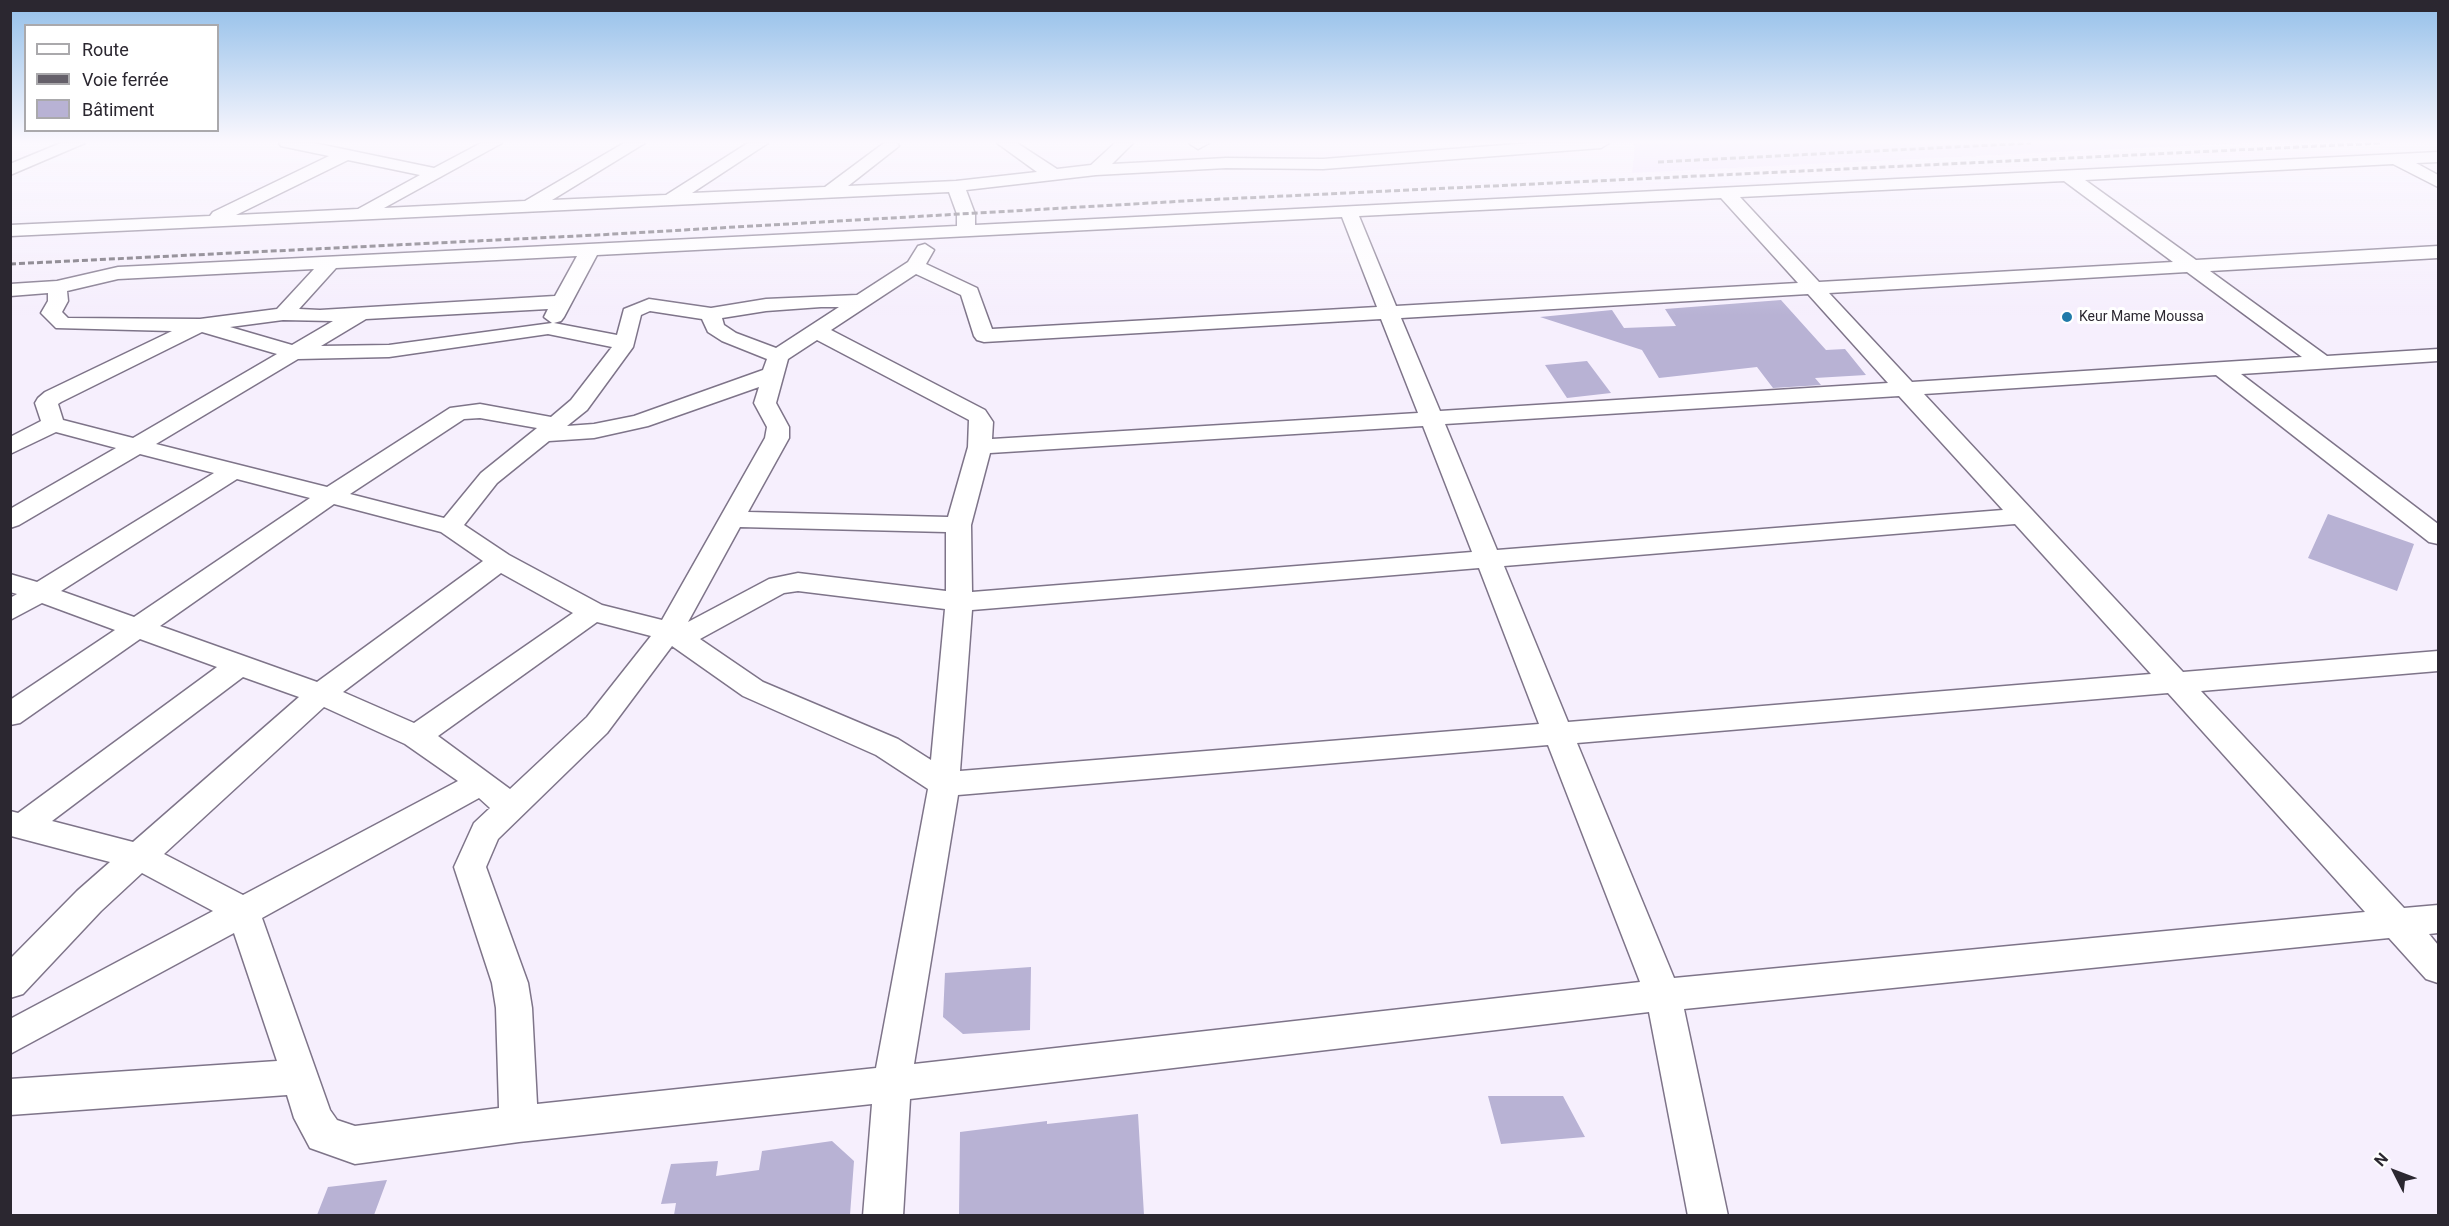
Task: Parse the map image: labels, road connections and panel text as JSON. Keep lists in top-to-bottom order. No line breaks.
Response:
{"places":["Keur Mame Moussa"],"legend":["Route","Voie ferrée","Bâtiment"],"north":"top left"}
